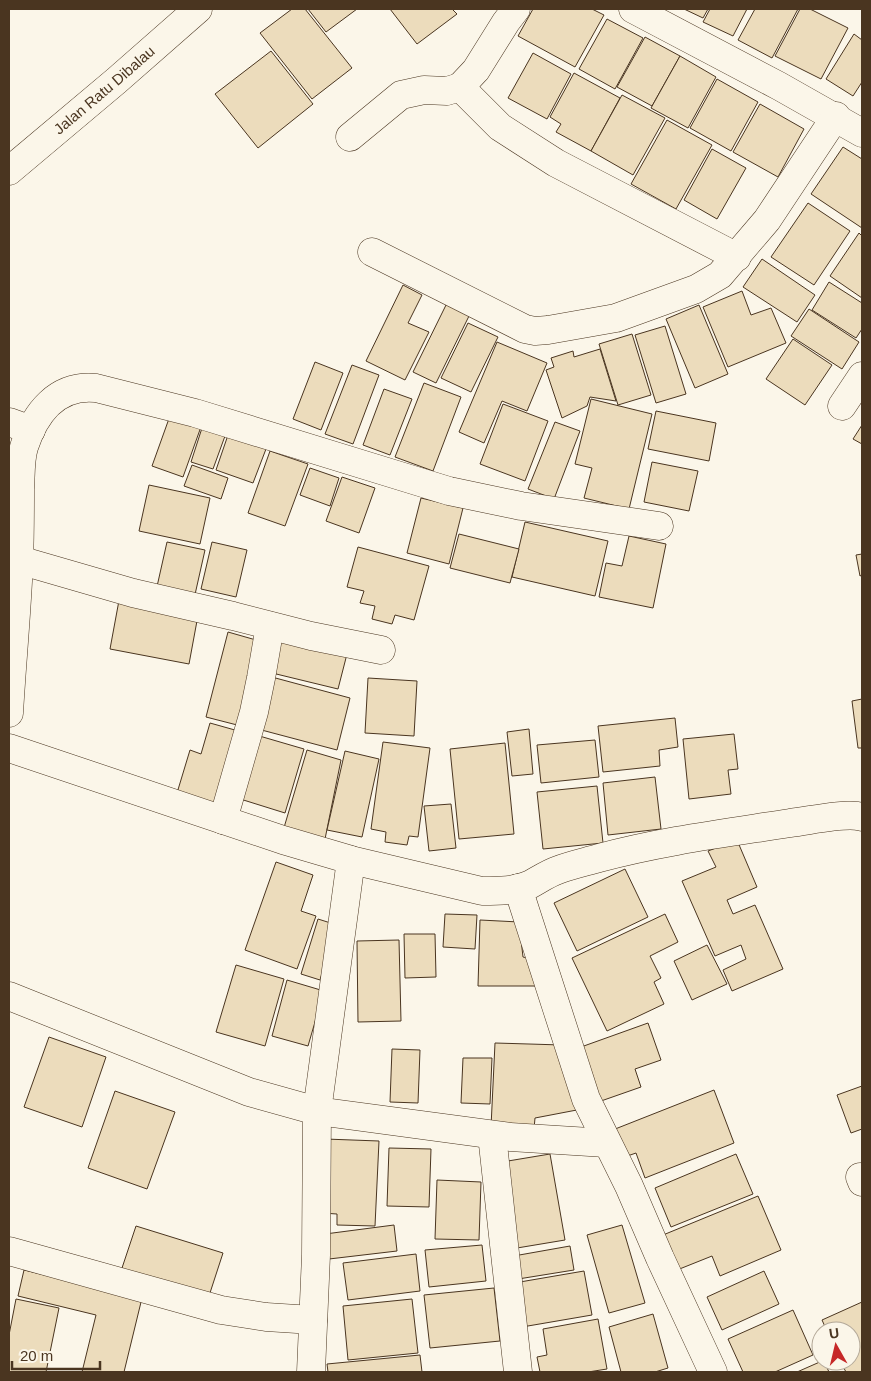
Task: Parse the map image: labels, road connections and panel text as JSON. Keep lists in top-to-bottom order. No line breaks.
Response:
{"streets":{"street":["Jalan Ratu Dibalau"]},"scale_bar":"20 m","north":"top"}
